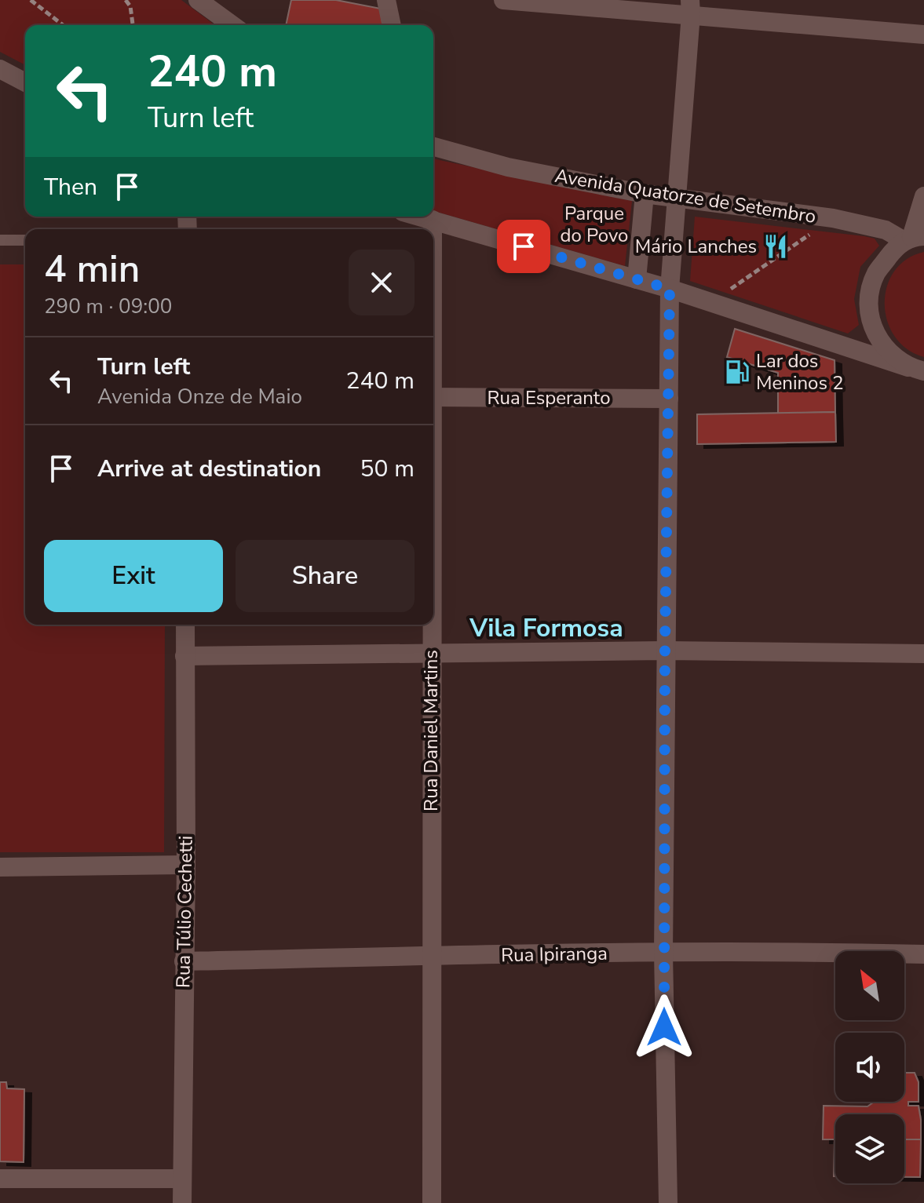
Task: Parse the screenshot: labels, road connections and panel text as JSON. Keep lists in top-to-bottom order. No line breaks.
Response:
{"streets":{"street":["Avenida Quatorze de Setembro","Rua Esperanto","Rua Daniel Martins","Rua Túlio Cechetti","Rua Ipiranga"]},"crossings":[["Rua Daniel Martins","Rua Ipiranga"],["Rua Túlio Cechetti","Rua Ipiranga"]],"districts":["Vila Formosa"],"parks":["Parque do Povo"],"places":{"restaurant":["Mário Lanches"],"fuel station":["Lar dos Meninos 2"]},"north":"top left","page":{"turn":["240 m","Turn left"],"then":"Then","heading":["4 min","290 m · 09:00"],"list":[{"name":"Turn left","note":"Avenida Onze de Maio","value":"240 m"},{"name":"Arrive at destination","value":"50 m"}],"buttons":["Exit","Share"]}}
